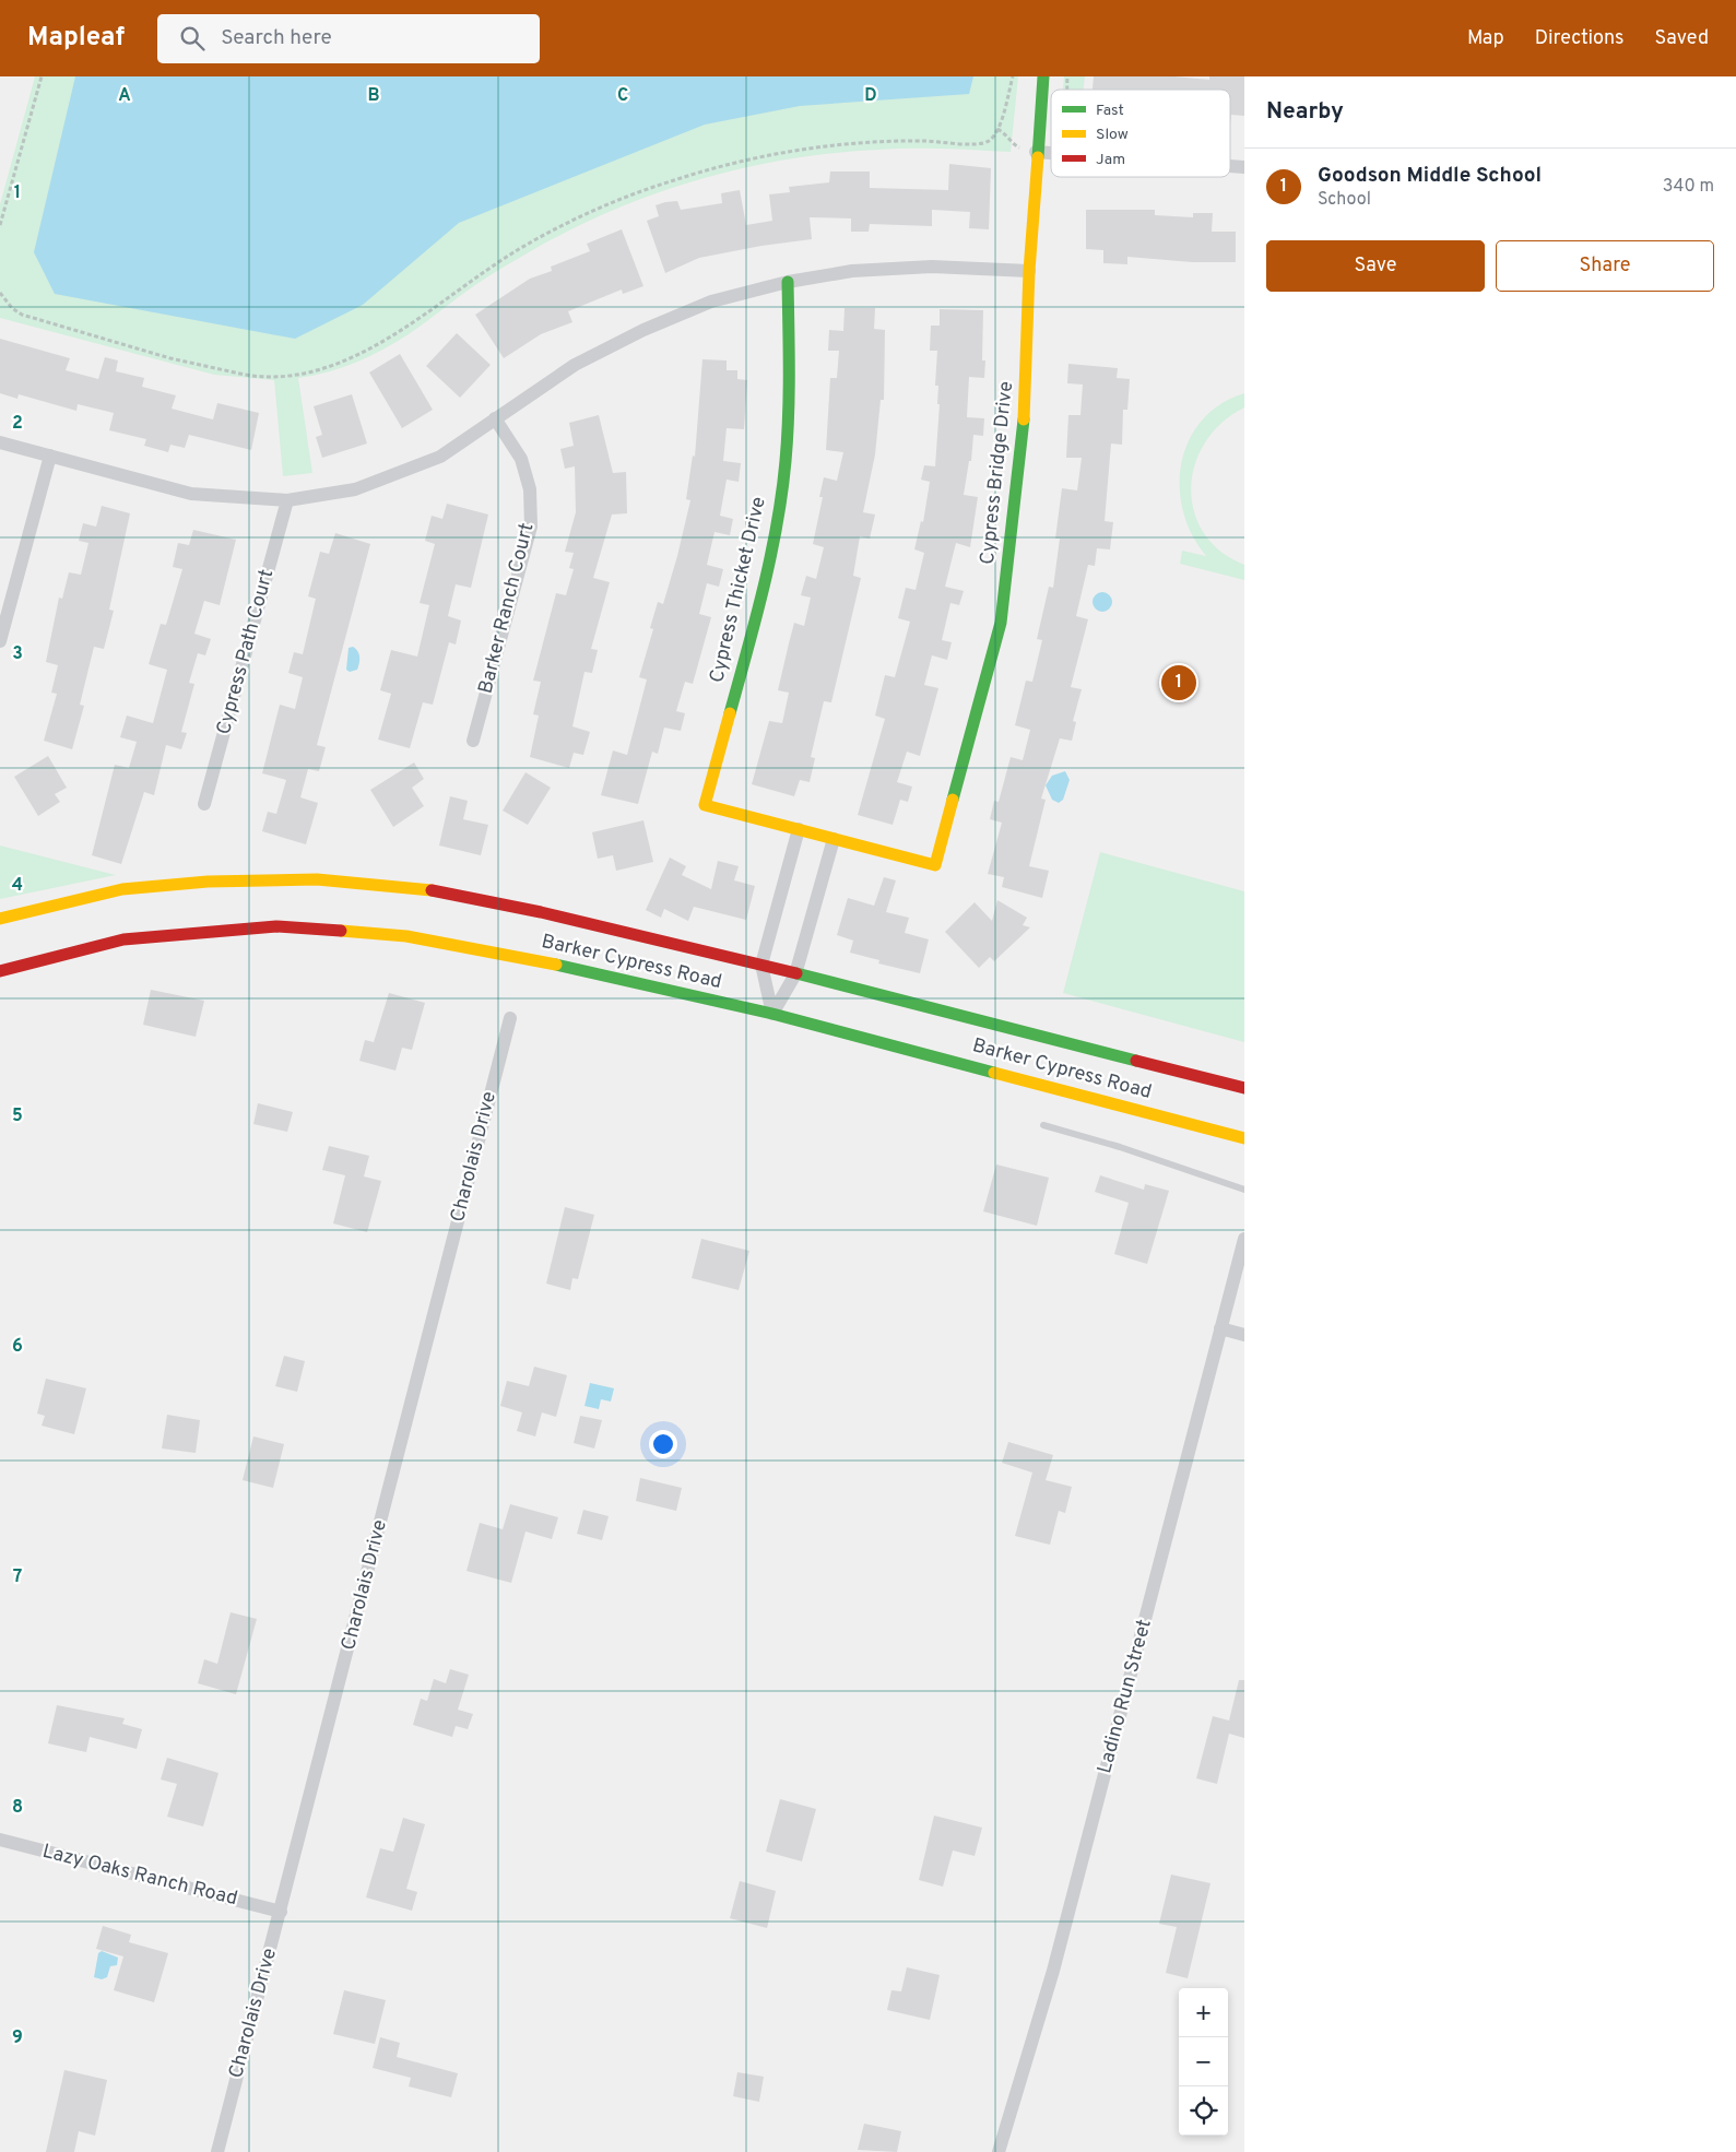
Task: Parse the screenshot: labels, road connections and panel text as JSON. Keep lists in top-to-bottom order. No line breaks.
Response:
{"streets":{"main road":["Cypress Bridge Drive","Cypress Thicket Drive","Barker Cypress Road"],"street":["Barker Ranch Court","Cypress Path Court","Charolais Drive","Ladino Run Street","Lazy Oaks Ranch Road"]},"crossings":[["Charolais Drive","Lazy Oaks Ranch Road"]],"legend":["Fast","Slow","Jam"],"page":{"header":"Mapleaf","search":"Search here","nav":["Map","Directions","Saved"],"heading":"Nearby","list":[{"mark":"1","name":"Goodson Middle School","note":"School","value":"340 m"}],"buttons":["Save","Share"],"pins":"1","map_buttons":["+","−"]},"grid":{"columns":["A","B","C","D"],"rows":["1","2","3","4","5","6","7","8","9"]}}
